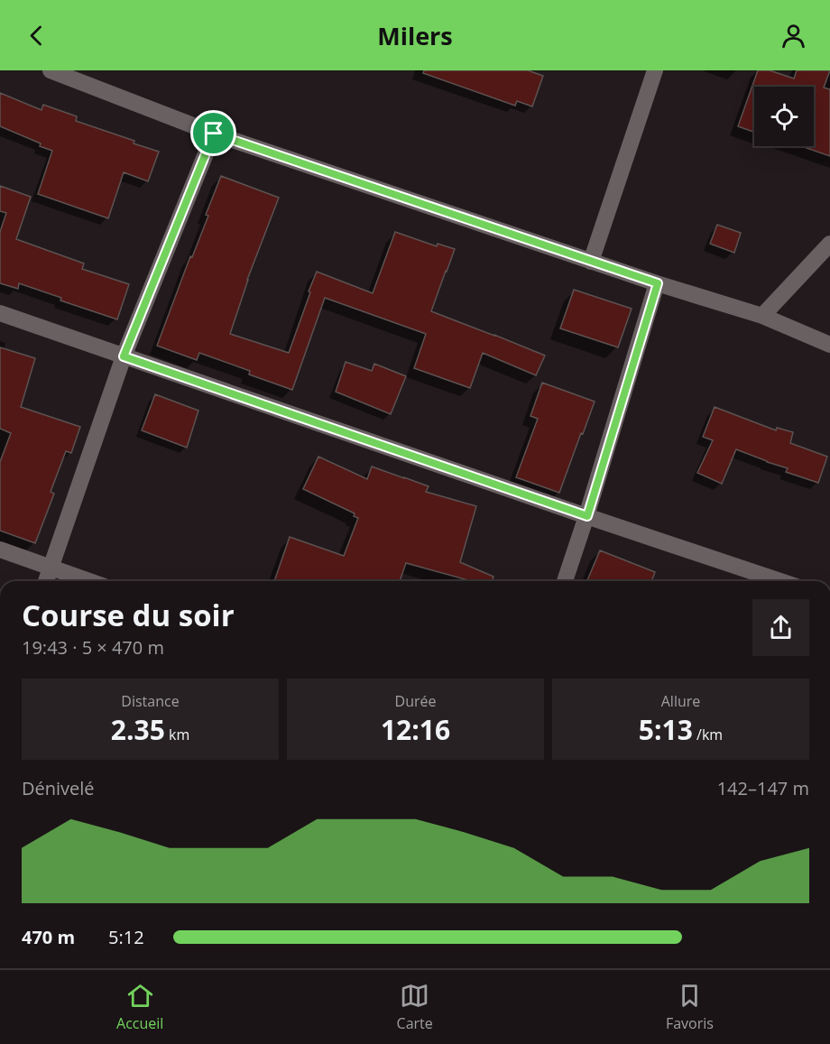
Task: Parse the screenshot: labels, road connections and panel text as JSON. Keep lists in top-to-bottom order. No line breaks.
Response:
{"page":{"header":"Milers","heading":["Course du soir","19:43 · 5 × 470 m"],"stats":[["Distance","2.35 km"],["Durée","12:16"],["Allure","5:13 /km"]],"chart":["Dénivelé","142–147 m"],"list":[{"name":"470 m","note":"5:12"}],"tabs":["Accueil","Carte","Favoris"]}}
